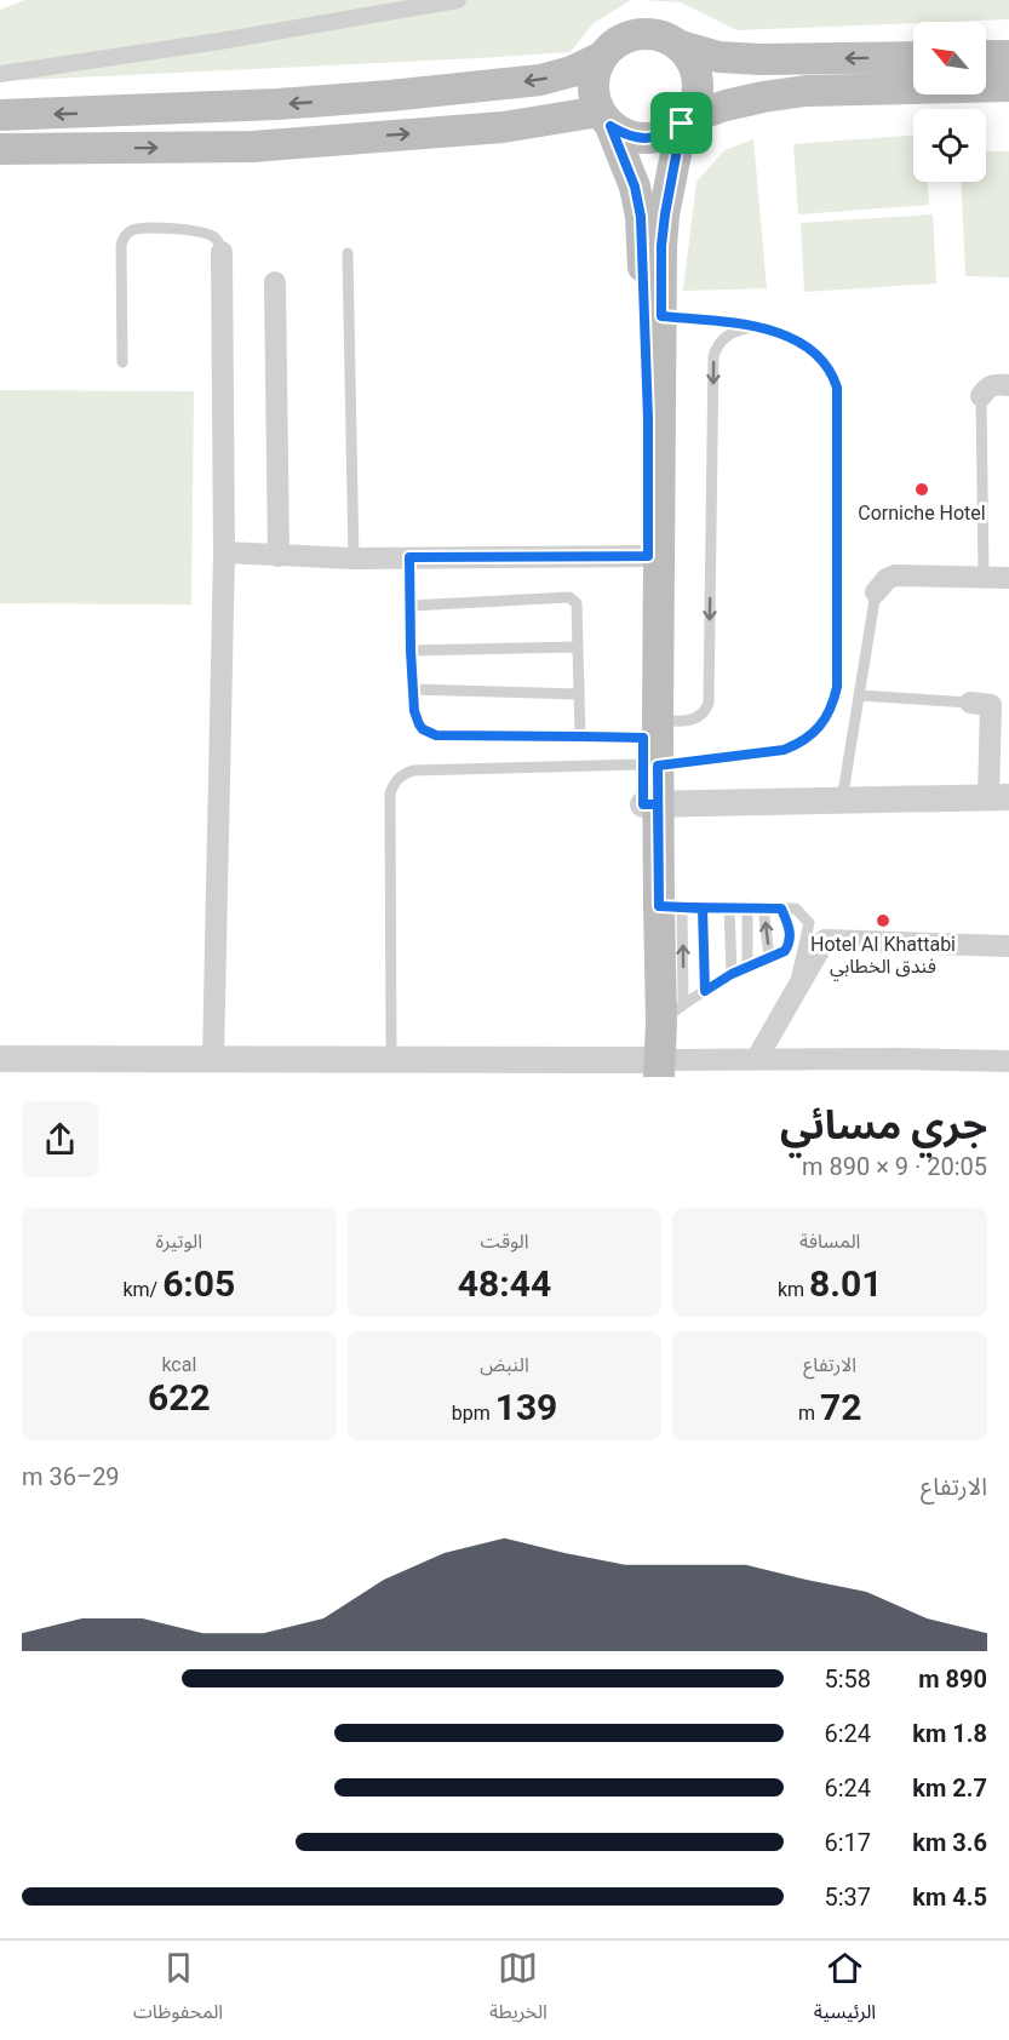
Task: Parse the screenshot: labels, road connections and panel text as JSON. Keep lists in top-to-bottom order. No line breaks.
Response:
{"places":["Corniche Hotel","Hotel Al Khattabi فندق الخطابي"],"north":"top left","page":{"heading":["جري مسائي","20:05 · 9 × 890 m"],"stats":[["المسافة","8.01 km"],["الوقت","48:44"],["الوتيرة","6:05 /km"],["الارتفاع","72 m"],["النبض","139 bpm"],["kcal","622"]],"chart":["الارتفاع","29–36 m"],"list":[{"name":"890 m","note":"5:58"},{"name":"1.8 km","note":"6:24"},{"name":"2.7 km","note":"6:24"},{"name":"3.6 km","note":"6:17"},{"name":"4.5 km","note":"5:37"}],"tabs":["الرئيسية","الخريطة","المحفوظات"]}}
